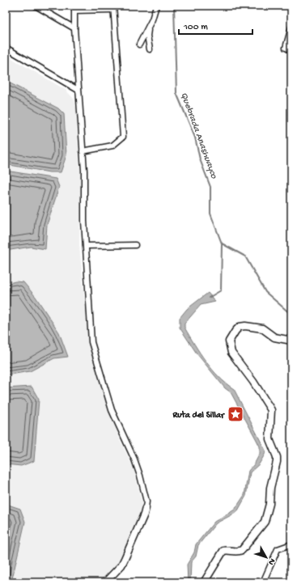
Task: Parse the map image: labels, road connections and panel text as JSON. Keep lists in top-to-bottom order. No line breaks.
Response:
{"water":["Quebrada Anashuayco"],"places":{"place":["Ruta del Sillar"]},"scale_bar":"100 m","north":"bottom right"}
